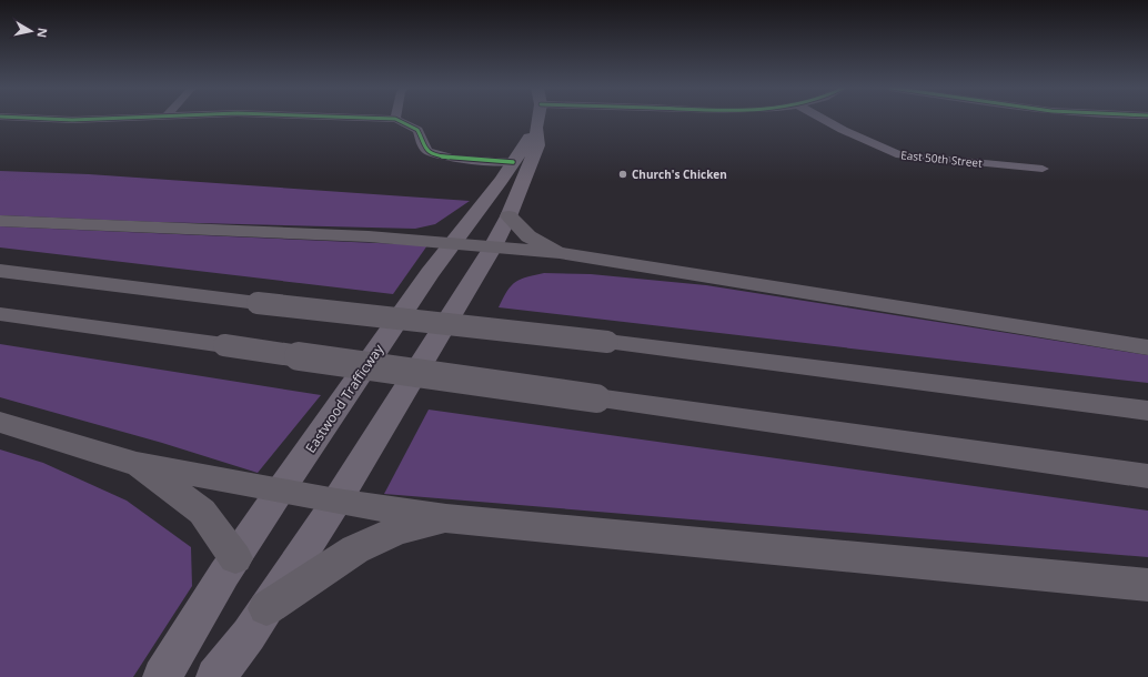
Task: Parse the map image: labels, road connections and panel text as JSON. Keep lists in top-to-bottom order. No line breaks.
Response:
{"streets":{"main road":["Eastwood Trafficway"],"street":["East 50th Street"]},"places":["Church's Chicken"],"north":"right"}
